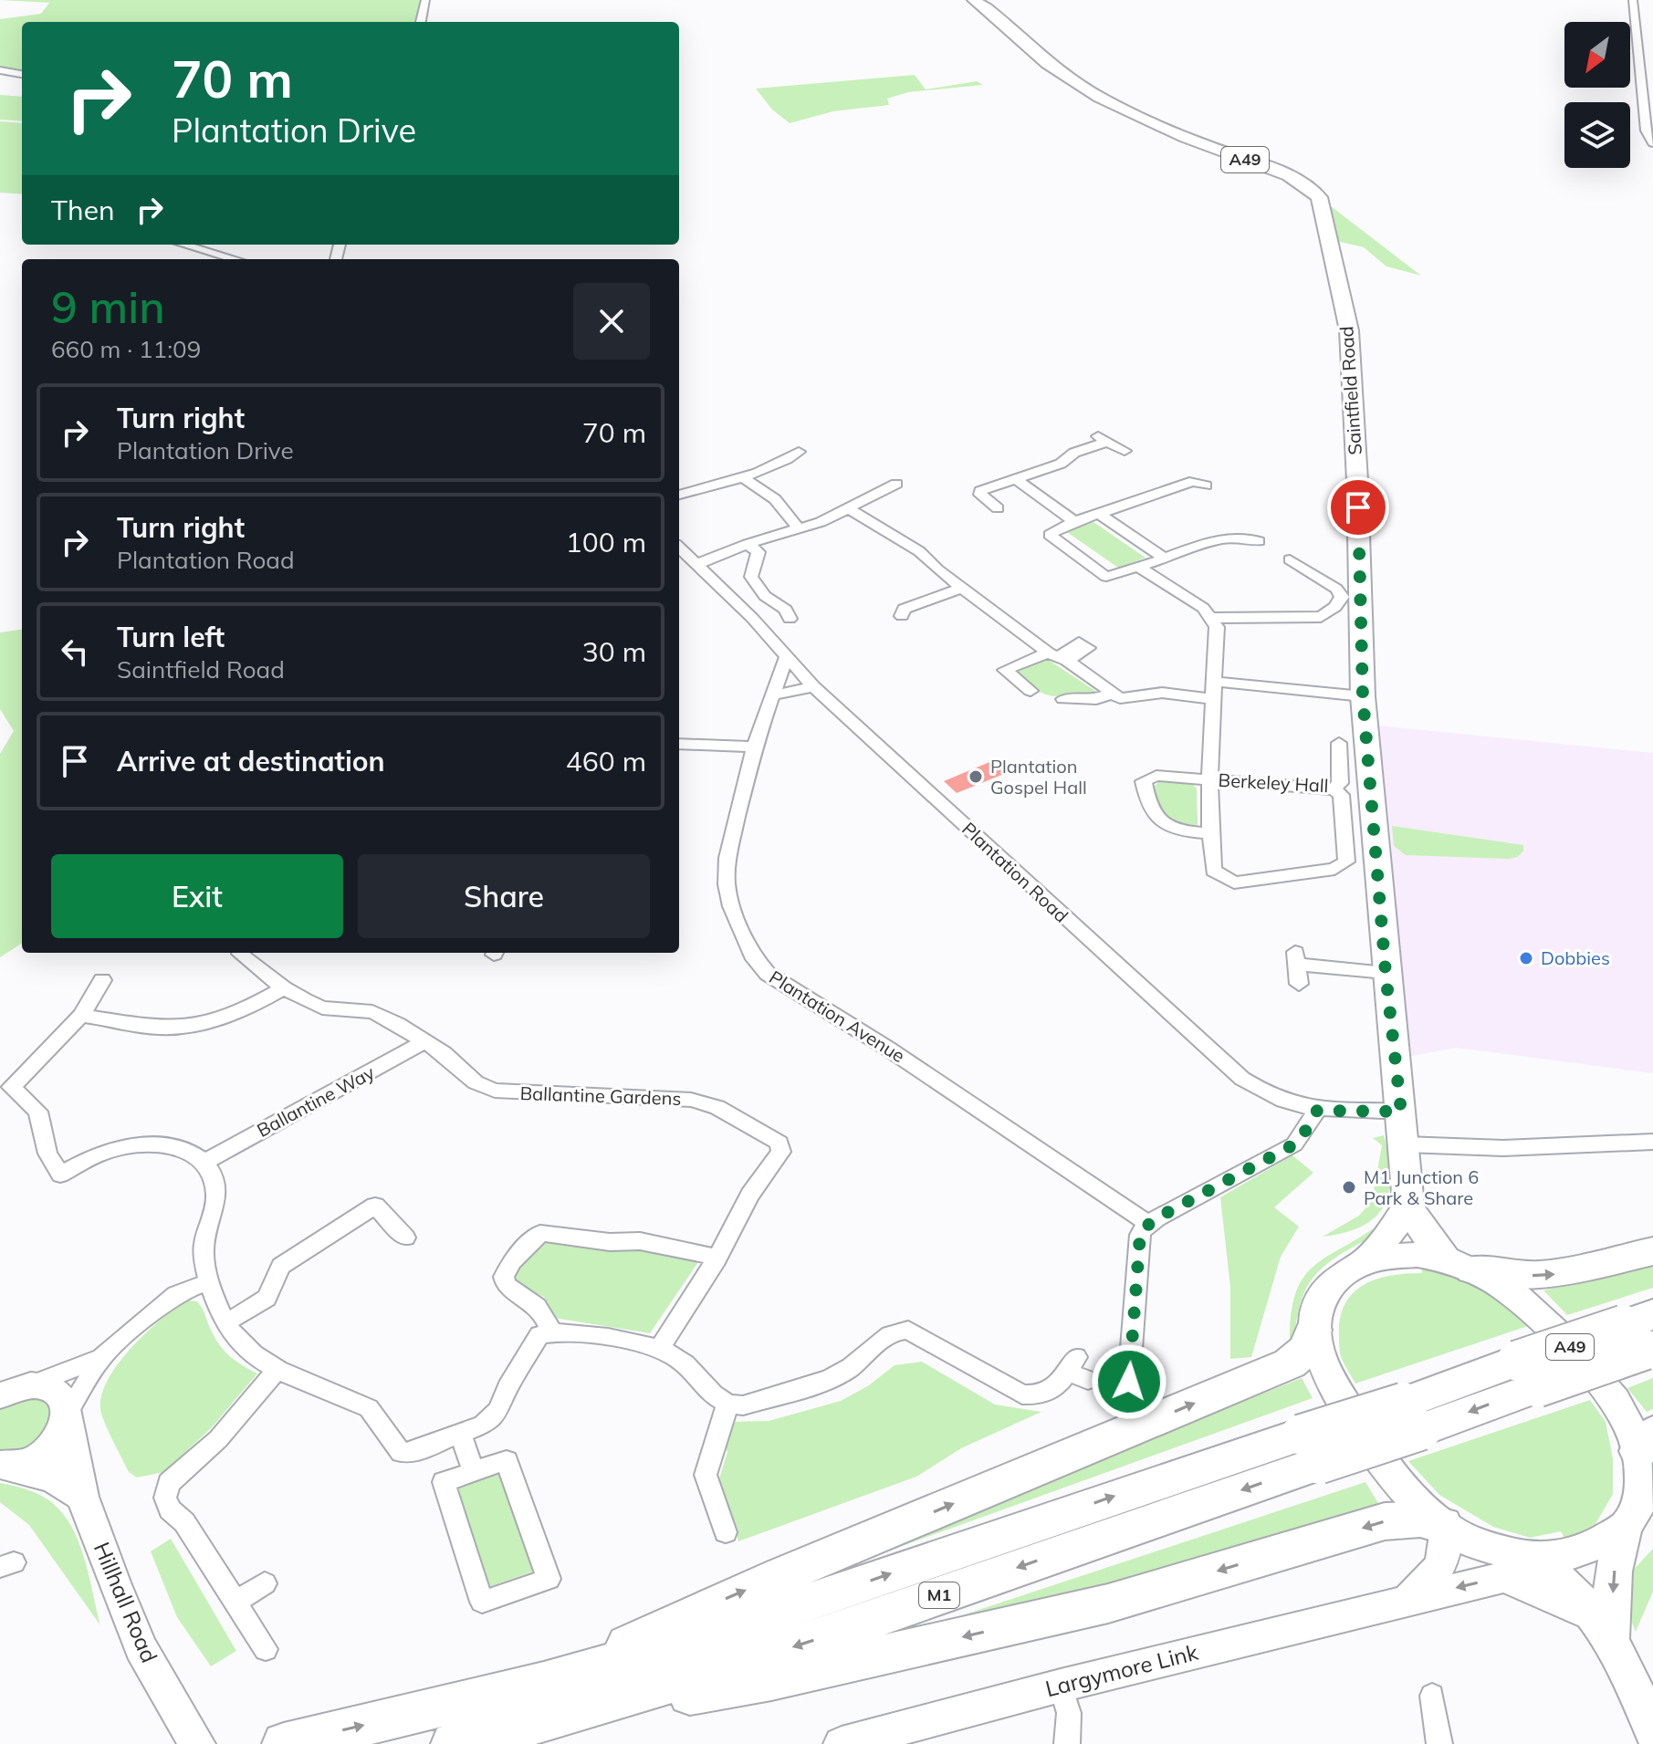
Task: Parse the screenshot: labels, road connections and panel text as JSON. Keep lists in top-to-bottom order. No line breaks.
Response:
{"streets":{"highway":["M1"],"main road":["A49","Saintfield Road"],"street":["Berkeley Hall","Plantation Road","Plantation Avenue","Ballantine Gardens","Ballantine Way","Hillhall Road","Largymore Link"]},"crossings":[["A49","Saintfield Road"],["A49","Largymore Link"],["Saintfield Road","Plantation Road"],["Plantation Road","Plantation Avenue"],["Ballantine Gardens","Ballantine Way"]],"places":["Plantation Gospel Hall","Dobbies","M1 Junction 6 Park & Share"],"north":"bottom left","page":{"turn":["70 m","Plantation Drive"],"then":"Then","heading":["9 min","660 m · 11:09"],"list":[{"name":"Turn right","note":"Plantation Drive","value":"70 m"},{"name":"Turn right","note":"Plantation Road","value":"100 m"},{"name":"Turn left","note":"Saintfield Road","value":"30 m"},{"name":"Arrive at destination","value":"460 m"}],"buttons":["Exit","Share"]}}
